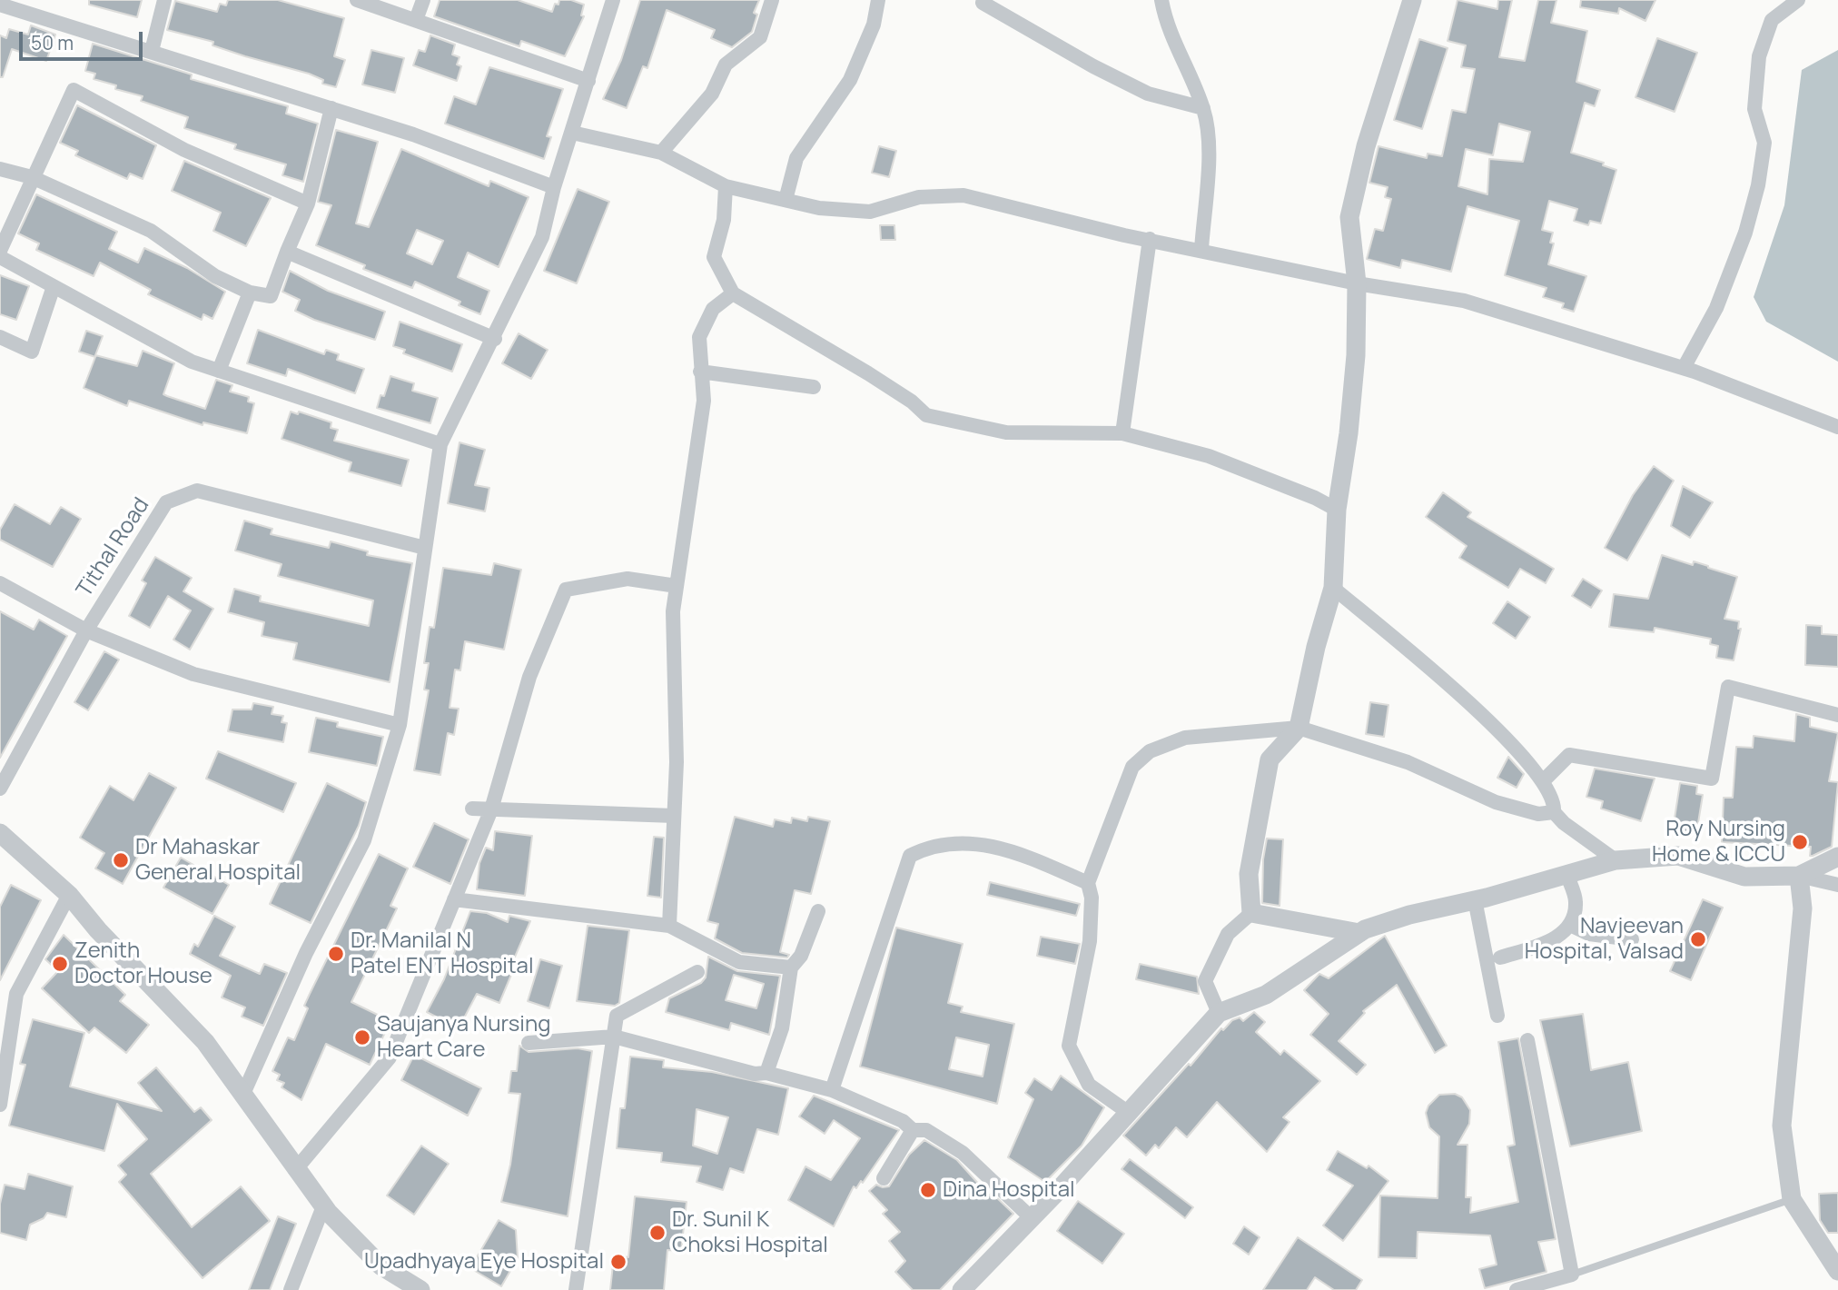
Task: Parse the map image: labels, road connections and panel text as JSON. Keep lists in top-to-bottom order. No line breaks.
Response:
{"streets":{"street":["Tithal Road"]},"places":["Roy Nursing Home & ICCU","Dr Mahaskar General Hospital","Navjeevan Hospital, Valsad","Dr. Manilal N Patel ENT Hospital","Zenith Doctor House","Saujanya Nursing Heart Care","Dina Hospital","Dr. Sunil K Choksi Hospital","Upadhyaya Eye Hospital"],"scale_bar":"50 m"}
